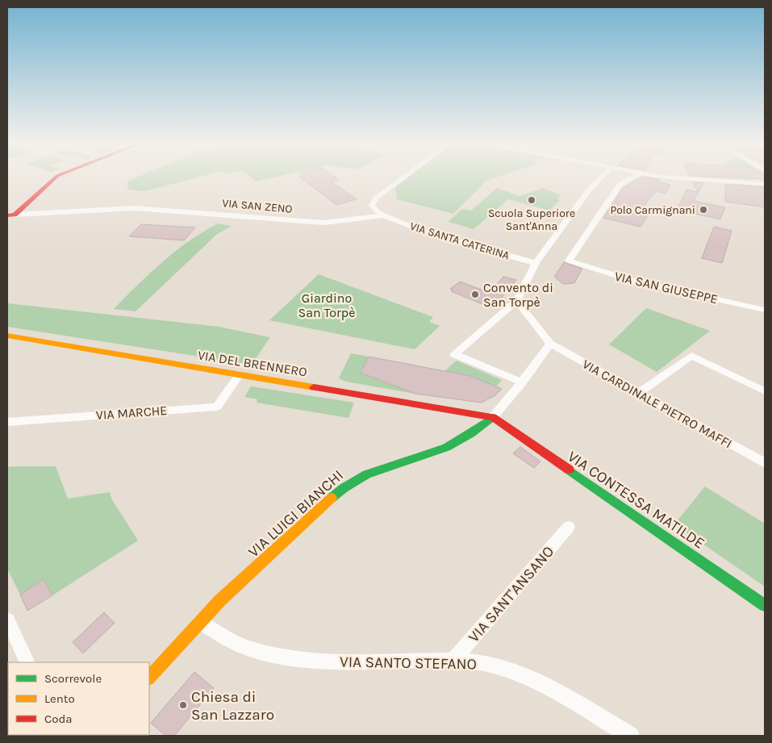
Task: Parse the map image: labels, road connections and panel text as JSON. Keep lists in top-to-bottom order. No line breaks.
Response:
{"streets":{"main road":["VIA DEL BRENNERO","VIA CONTESSA MATILDE","VIA LUIGI BIANCHI"],"street":["VIA SAN ZENO","VIA SANTA CATERINA","VIA SAN GIUSEPPE","VIA CARDINALE PIETRO MAFFI","VIA MARCHE","VIA SANT'ANSANO","VIA SANTO STEFANO"]},"crossings":[["VIA SAN ZENO","VIA SANTA CATERINA"],["VIA DEL BRENNERO","VIA MARCHE"],["VIA DEL BRENNERO","VIA CONTESSA MATILDE"],["VIA DEL BRENNERO","VIA LUIGI BIANCHI"],["VIA CONTESSA MATILDE","VIA LUIGI BIANCHI"],["VIA LUIGI BIANCHI","VIA SANTO STEFANO"],["VIA SANT'ANSANO","VIA SANTO STEFANO"]],"parks":["Giardino San Torpè"],"places":["Scuola Superiore Sant'Anna","Polo Carmignani","Convento di San Torpè","Chiesa di San Lazzaro"],"legend":["Scorrevole","Lento","Coda"]}
